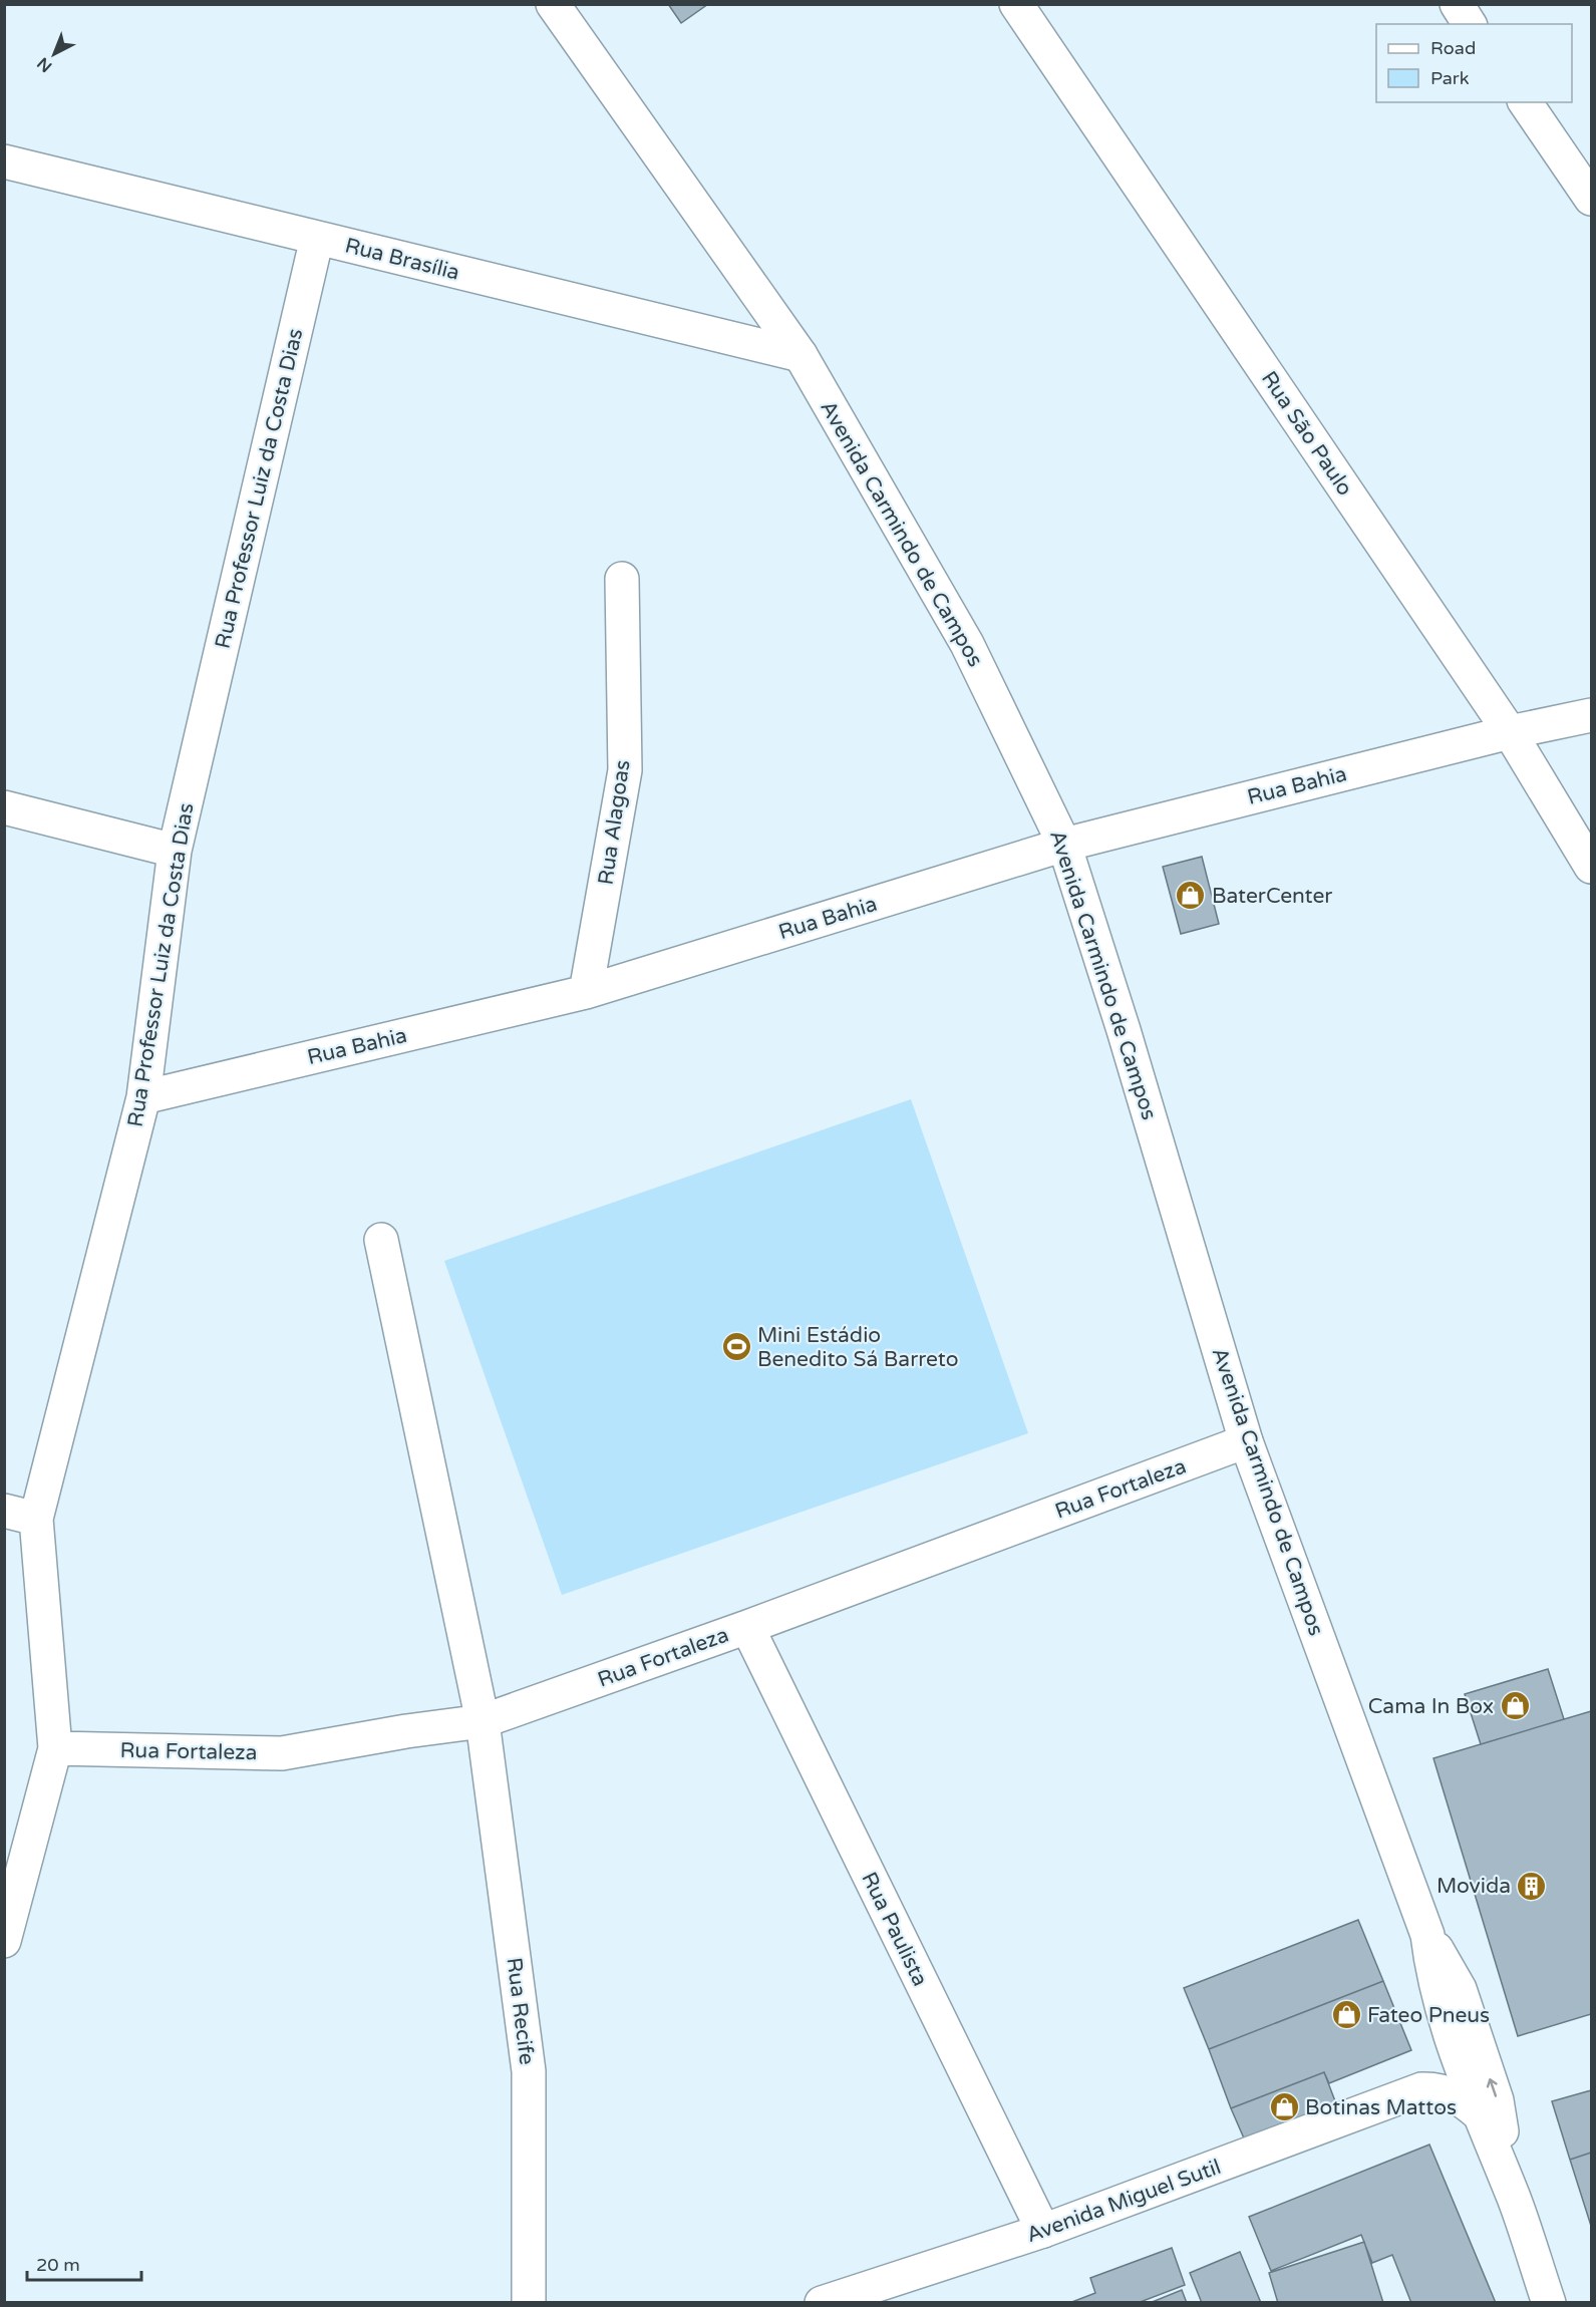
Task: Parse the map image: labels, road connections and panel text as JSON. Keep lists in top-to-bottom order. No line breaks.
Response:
{"streets":{"street":["Rua Brasília","Rua São Paulo","Rua Professor Luiz da Costa Dias","Avenida Carmindo de Campos","Rua Bahia","Rua Alagoas","Rua Fortaleza","Rua Paulista","Rua Recife","Avenida Miguel Sutil"]},"crossings":[["Rua Brasília","Rua Professor Luiz da Costa Dias"],["Rua Brasília","Avenida Carmindo de Campos"],["Rua São Paulo","Rua Bahia"],["Rua Professor Luiz da Costa Dias","Rua Bahia"],["Rua Professor Luiz da Costa Dias","Rua Fortaleza"],["Avenida Carmindo de Campos","Rua Bahia"],["Avenida Carmindo de Campos","Rua Fortaleza"],["Avenida Carmindo de Campos","Avenida Miguel Sutil"],["Rua Bahia","Rua Alagoas"],["Rua Fortaleza","Rua Paulista"],["Rua Fortaleza","Rua Recife"],["Rua Paulista","Avenida Miguel Sutil"]],"places":{"shop":["BaterCenter","Cama In Box","Fateo Pneus","Botinas Mattos"],"sports":["Mini Estádio Benedito Sá Barreto"],"building":["Movida"]},"legend":["Road","Park"],"scale_bar":"20 m","north":"bottom left"}
